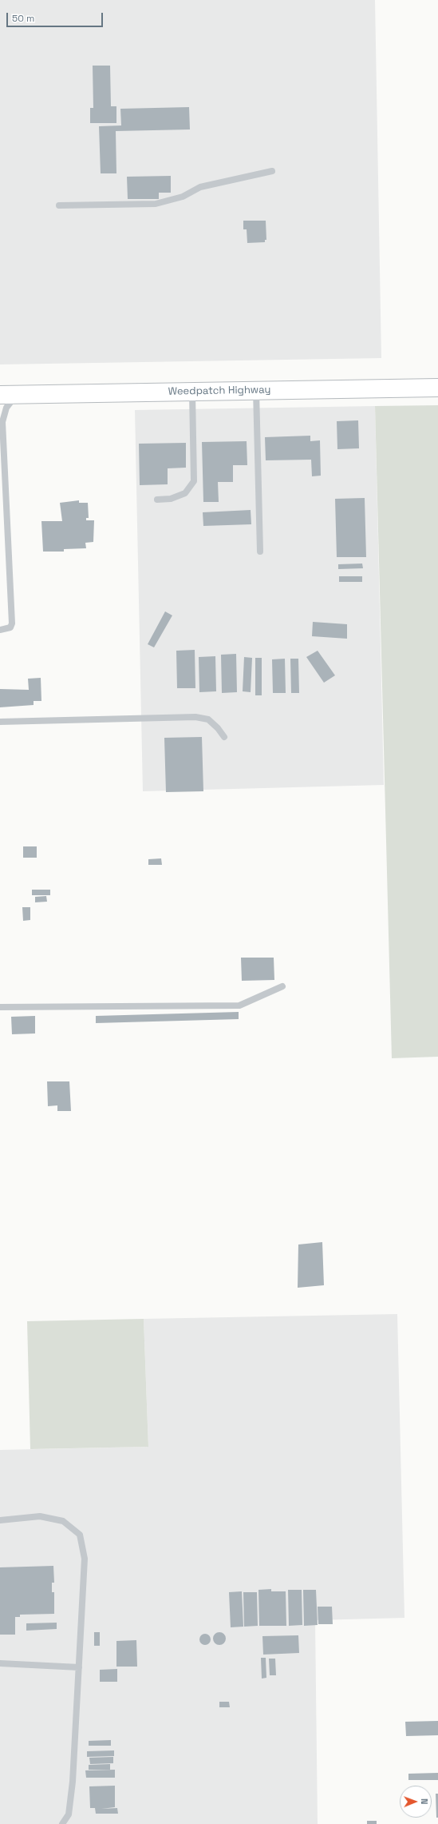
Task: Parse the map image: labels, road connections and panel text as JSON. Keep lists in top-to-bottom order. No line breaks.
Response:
{"streets":{"main road":["Weedpatch Highway"]},"scale_bar":"50 m","north":"right"}
